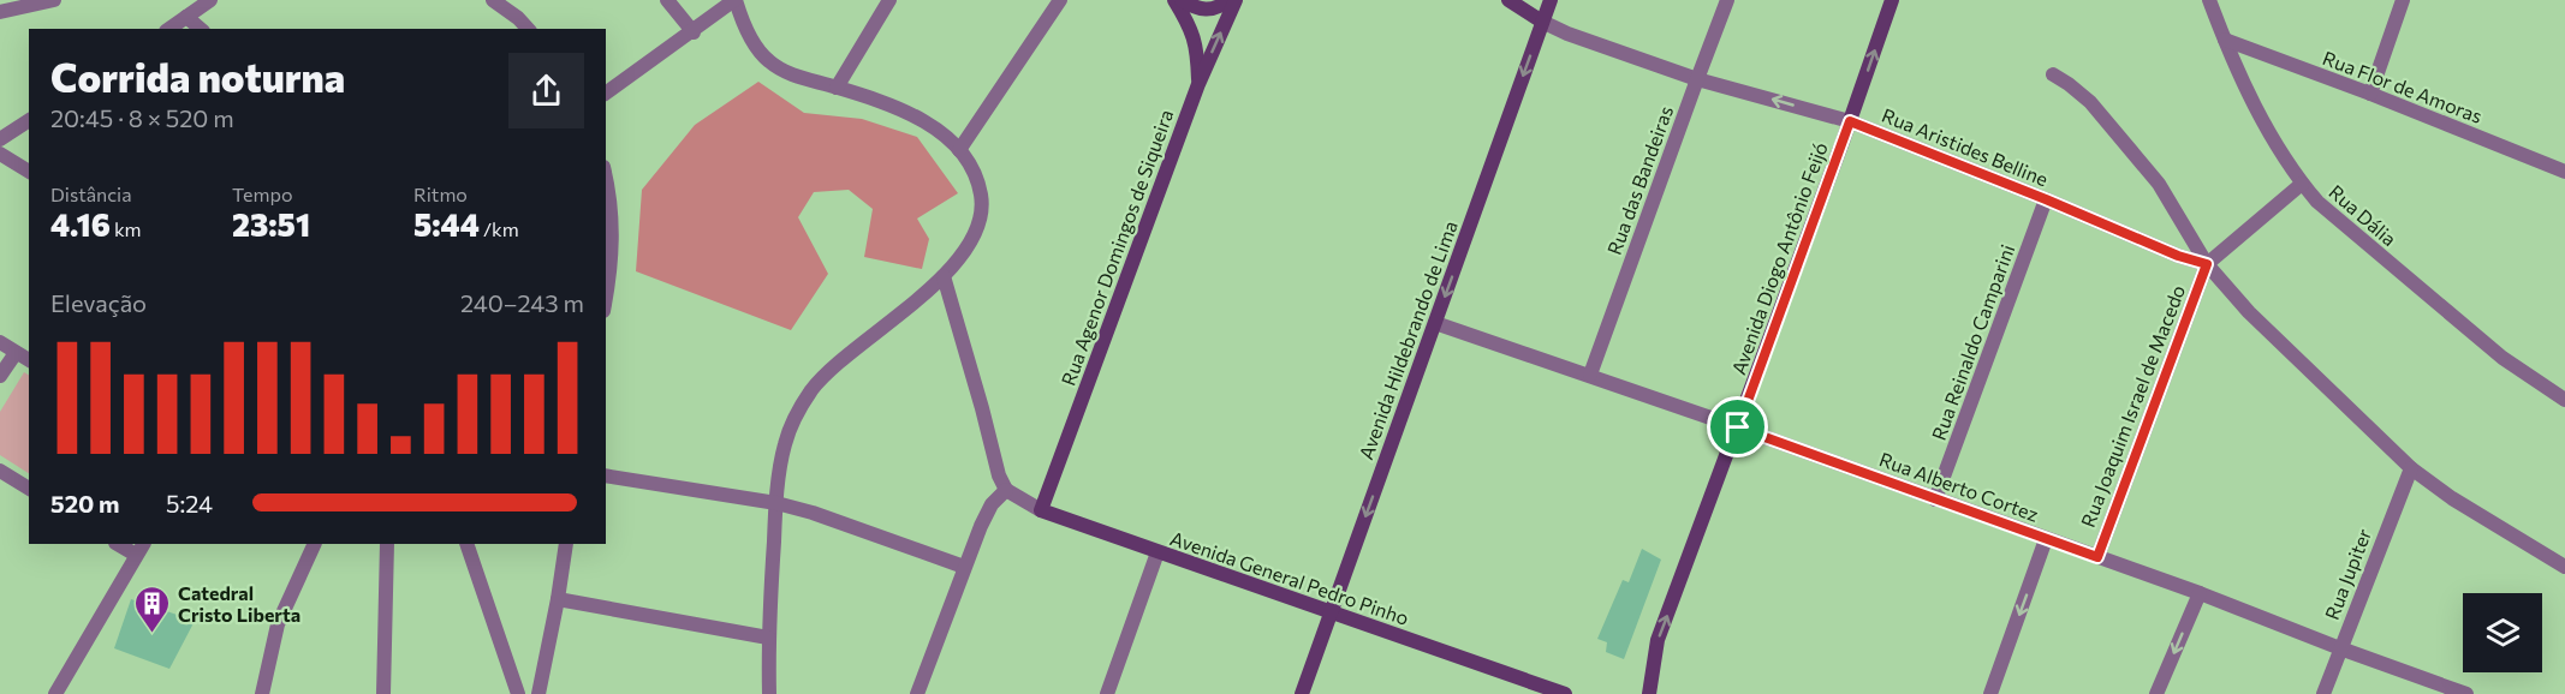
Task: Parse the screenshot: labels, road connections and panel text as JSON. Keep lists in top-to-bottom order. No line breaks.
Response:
{"streets":{"main road":["Rua Aristides Belline","Rua Agenor Domingos de Siqueira","Avenida Diogo Antônio Feijó","Avenida Hildebrando de Lima","Avenida General Pedro Pinho"],"street":["Rua Flor de Amoras","Rua das Bandeiras","Rua Dália","Rua Reinaldo Camparini","Rua Joaquim Israel de Macedo","Rua Alberto Cortez","Rua Jupiter"]},"crossings":[["Rua Flor de Amoras","Rua Dália"],["Rua Aristides Belline","Rua das Bandeiras"],["Rua Aristides Belline","Avenida Diogo Antônio Feijó"],["Rua Aristides Belline","Avenida Hildebrando de Lima"],["Rua Aristides Belline","Rua Reinaldo Camparini"],["Rua Aristides Belline","Rua Joaquim Israel de Macedo"],["Rua das Bandeiras","Rua Alberto Cortez"],["Rua Dália","Rua Joaquim Israel de Macedo"],["Rua Agenor Domingos de Siqueira","Avenida General Pedro Pinho"],["Avenida Diogo Antônio Feijó","Rua Alberto Cortez"],["Avenida Hildebrando de Lima","Rua Alberto Cortez"],["Avenida Hildebrando de Lima","Avenida General Pedro Pinho"],["Rua Reinaldo Camparini","Rua Alberto Cortez"],["Rua Joaquim Israel de Macedo","Rua Alberto Cortez"],["Rua Alberto Cortez","Rua Jupiter"]],"one_way":["Avenida Diogo Antônio Feijó","Avenida Hildebrando de Lima"],"places":{"building":["Catedral Cristo Liberta"]},"page":{"heading":["Corrida noturna","20:45 · 8 × 520 m"],"stats":[["Distância","4.16 km"],["Tempo","23:51"],["Ritmo","5:44 /km"]],"chart":["Elevação","240–243 m"],"list":[{"name":"520 m","note":"5:24"}]}}
